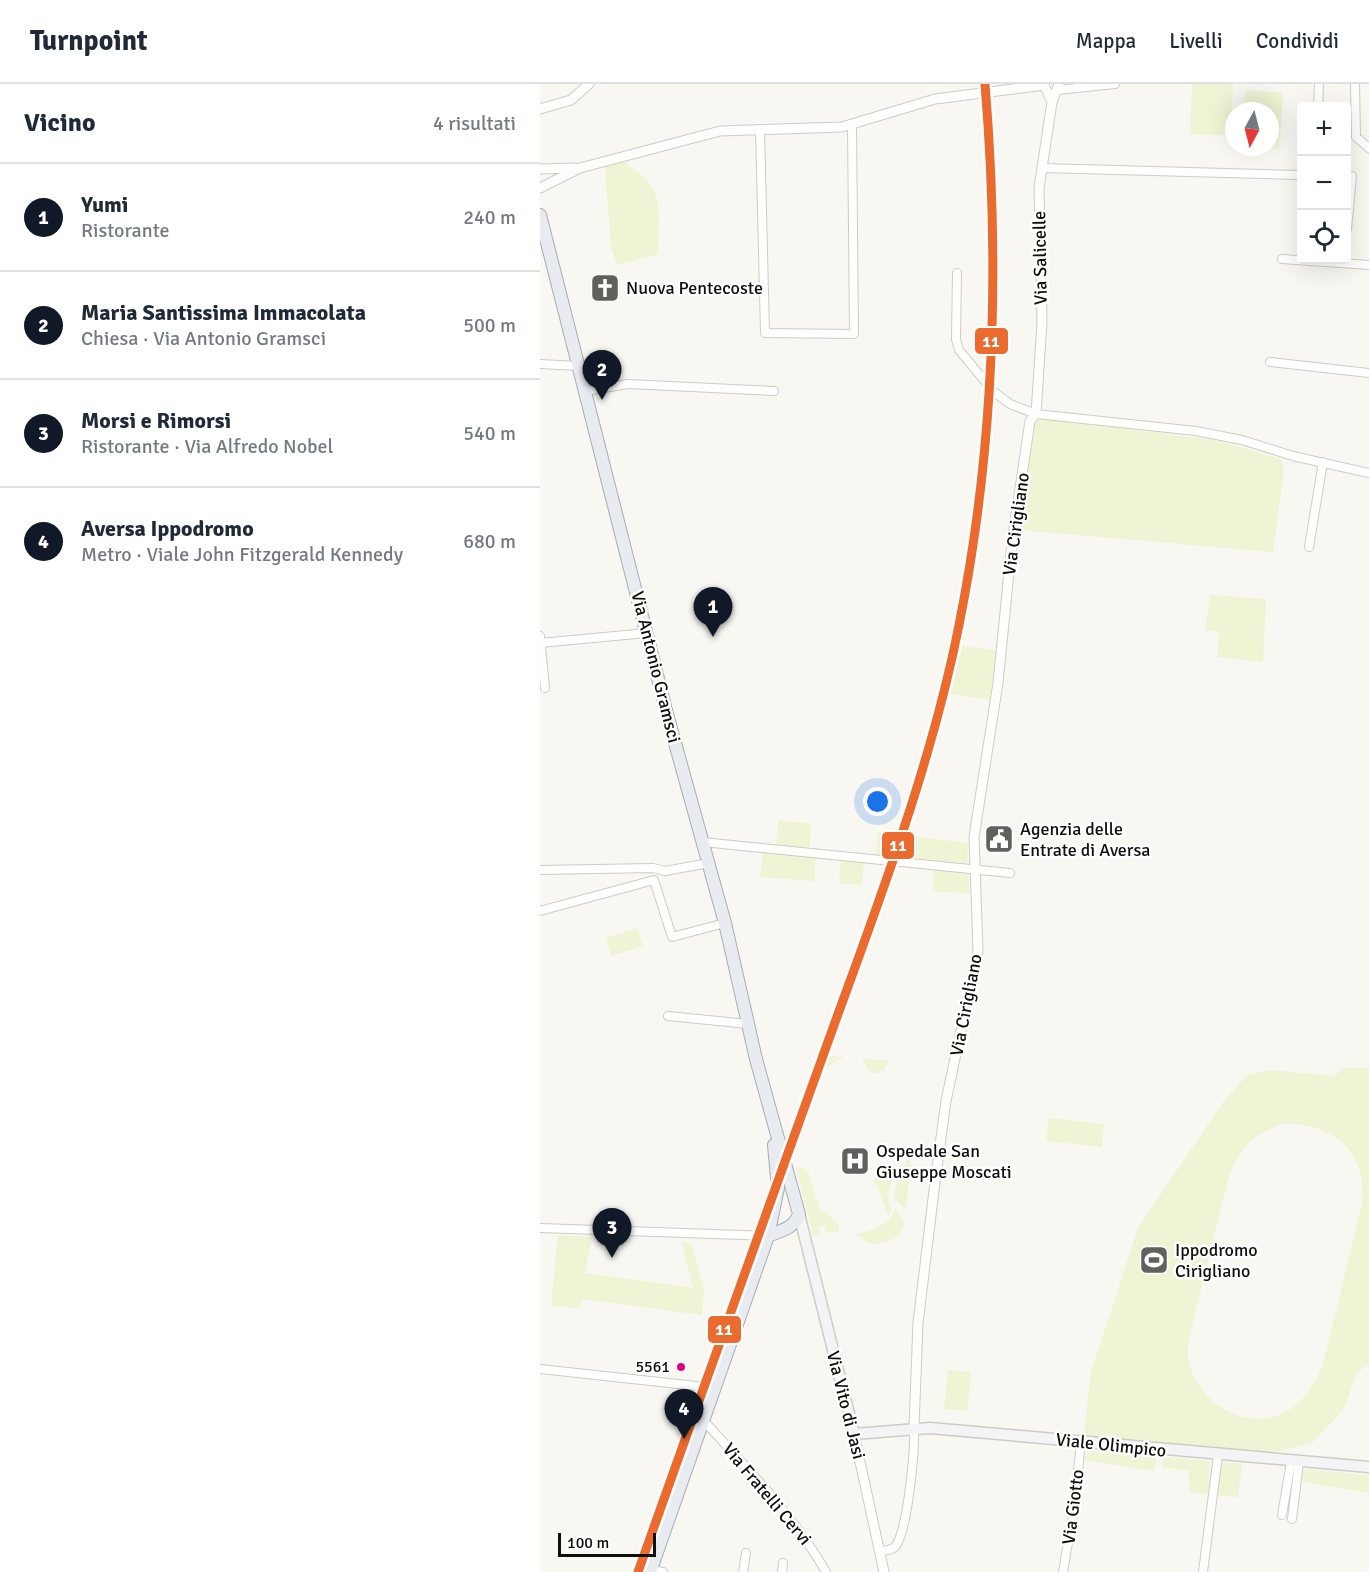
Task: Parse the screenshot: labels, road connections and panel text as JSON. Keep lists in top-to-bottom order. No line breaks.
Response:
{"streets":{"main road":["Via Antonio Gramsci","Via Vito di Jasi","Viale Olimpico"],"street":["Via Salicelle","Via Cirigliano","Via Fratelli Cervi","Via Giotto"]},"crossings":[["Via Salicelle","Via Cirigliano"],["Via Cirigliano","Via Vito di Jasi"],["Via Cirigliano","Viale Olimpico"],["Via Antonio Gramsci","Via Vito di Jasi"],["Via Antonio Gramsci","Via Fratelli Cervi"],["Via Vito di Jasi","Viale Olimpico"],["Viale Olimpico","Via Giotto"]],"places":{"church":["Nuova Pentecoste"],"public building":["Agenzia delle Entrate di Aversa"],"hospital":["Ospedale San Giuseppe Moscati"],"sports":["Ippodromo Cirigliano"],"other":["5561"]},"lines":["transit line 11"],"scale_bar":"100 m","north":"bottom","page":{"header":"Turnpoint","nav":["Mappa","Livelli","Condividi"],"heading":["Vicino","4 risultati"],"map_buttons":["+","−"],"list":[{"mark":"1","name":"Yumi","note":"Ristorante","value":"240 m"},{"mark":"2","name":"Maria Santissima Immacolata","note":"Chiesa · Via Antonio Gramsci","value":"500 m"},{"mark":"3","name":"Morsi e Rimorsi","note":"Ristorante · Via Alfredo Nobel","value":"540 m"},{"mark":"4","name":"Aversa Ippodromo","note":"Metro · Viale John Fitzgerald Kennedy","value":"680 m"}],"pins":["2","1","3","4"],"scale":"100 m"}}
